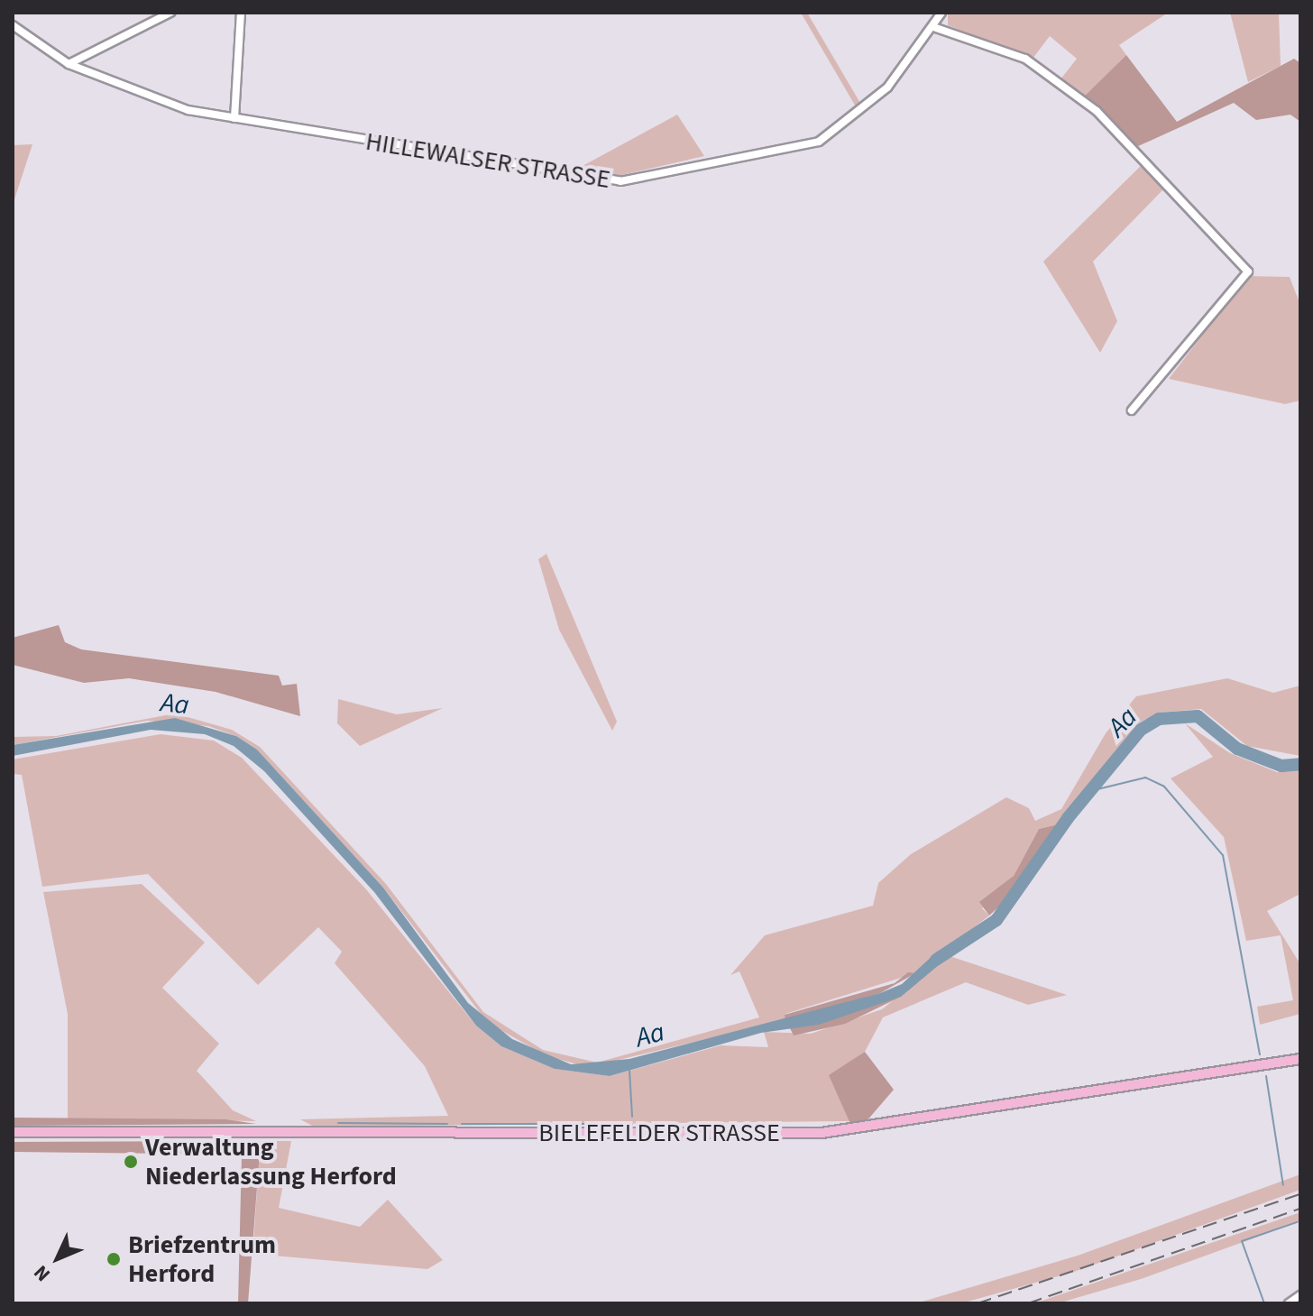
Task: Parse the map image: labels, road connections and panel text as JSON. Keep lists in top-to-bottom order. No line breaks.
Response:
{"streets":{"main road":["BIELEFELDER STRASSE"],"street":["HILLEWALSER STRASSE"]},"water":["Aa"],"places":["Verwaltung Niederlassung Herford","Briefzentrum Herford"],"north":"bottom left"}
